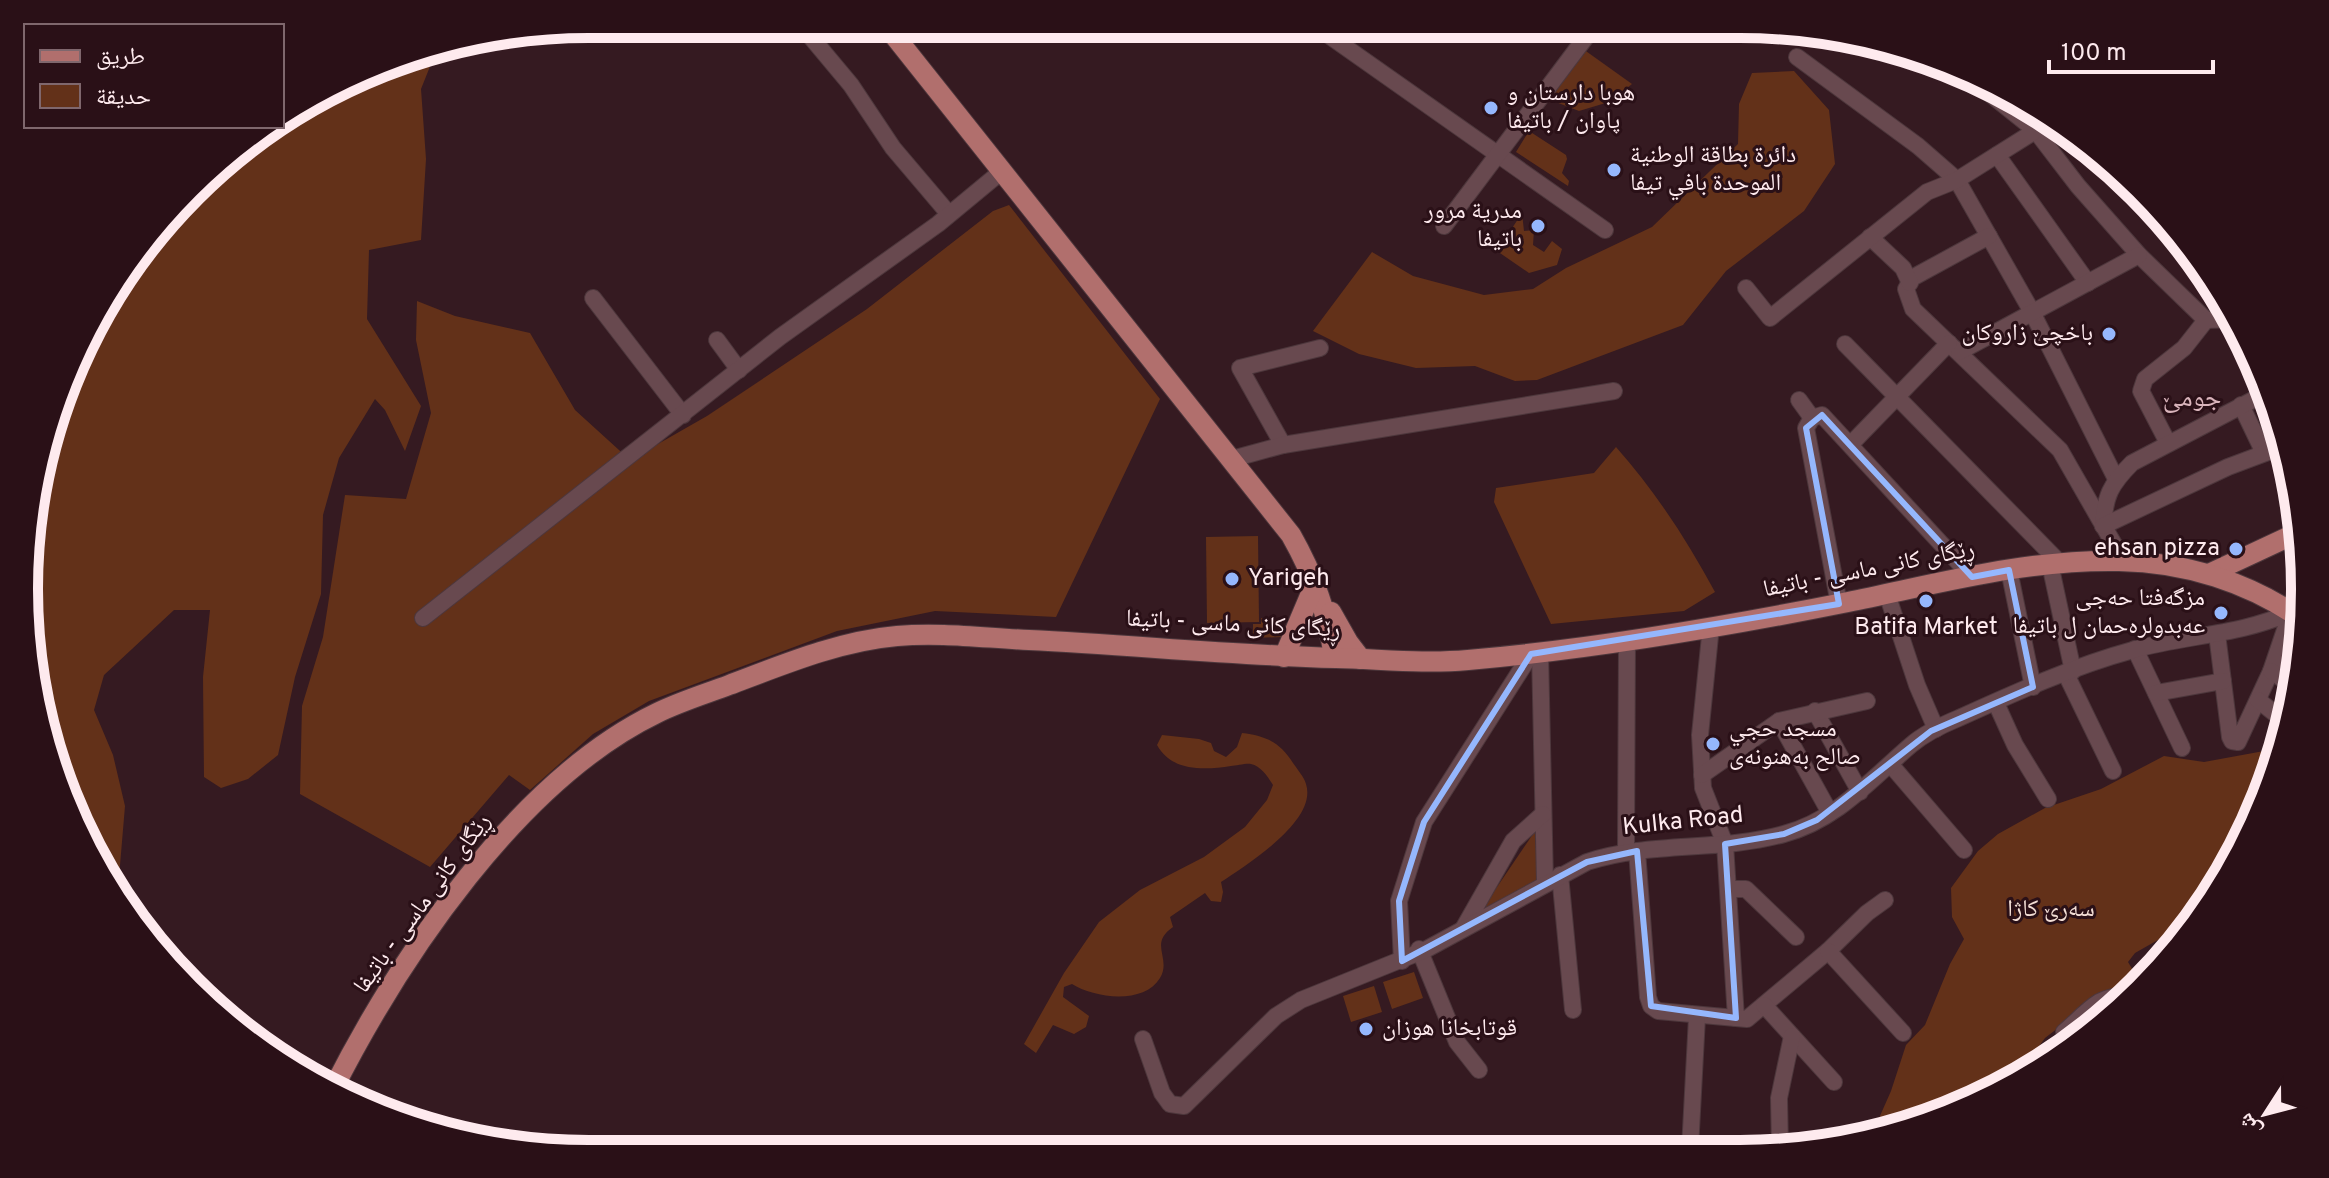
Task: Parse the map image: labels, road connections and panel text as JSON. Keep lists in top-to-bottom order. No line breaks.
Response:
{"streets":{"main road":["ڕێگای کانی ماسی - باتيفا"],"street":["Kulka Road"]},"crossings":[["ڕێگای کانی ماسی - باتيفا","Kulka Road"]],"districts":["جومێ"],"parks":["سەرێ کاژا"],"places":["هوبا دارستان و پاوان / باتيفا","دائرة بطاقة الوطنية الموحدة بافي تيفا","مدرية مرور باتيفا","باخچێ زاروکان","ehsan pizza","Yarigeh","Batifa Market","مزگەفتا حەجی عەبدولرەحمان ل باتیفا","مسجد حجي صالح بەھنونەی","قوتابخانا هوزان"],"legend":["طريق","حديقة"],"scale_bar":"100 m","north":"bottom left"}
